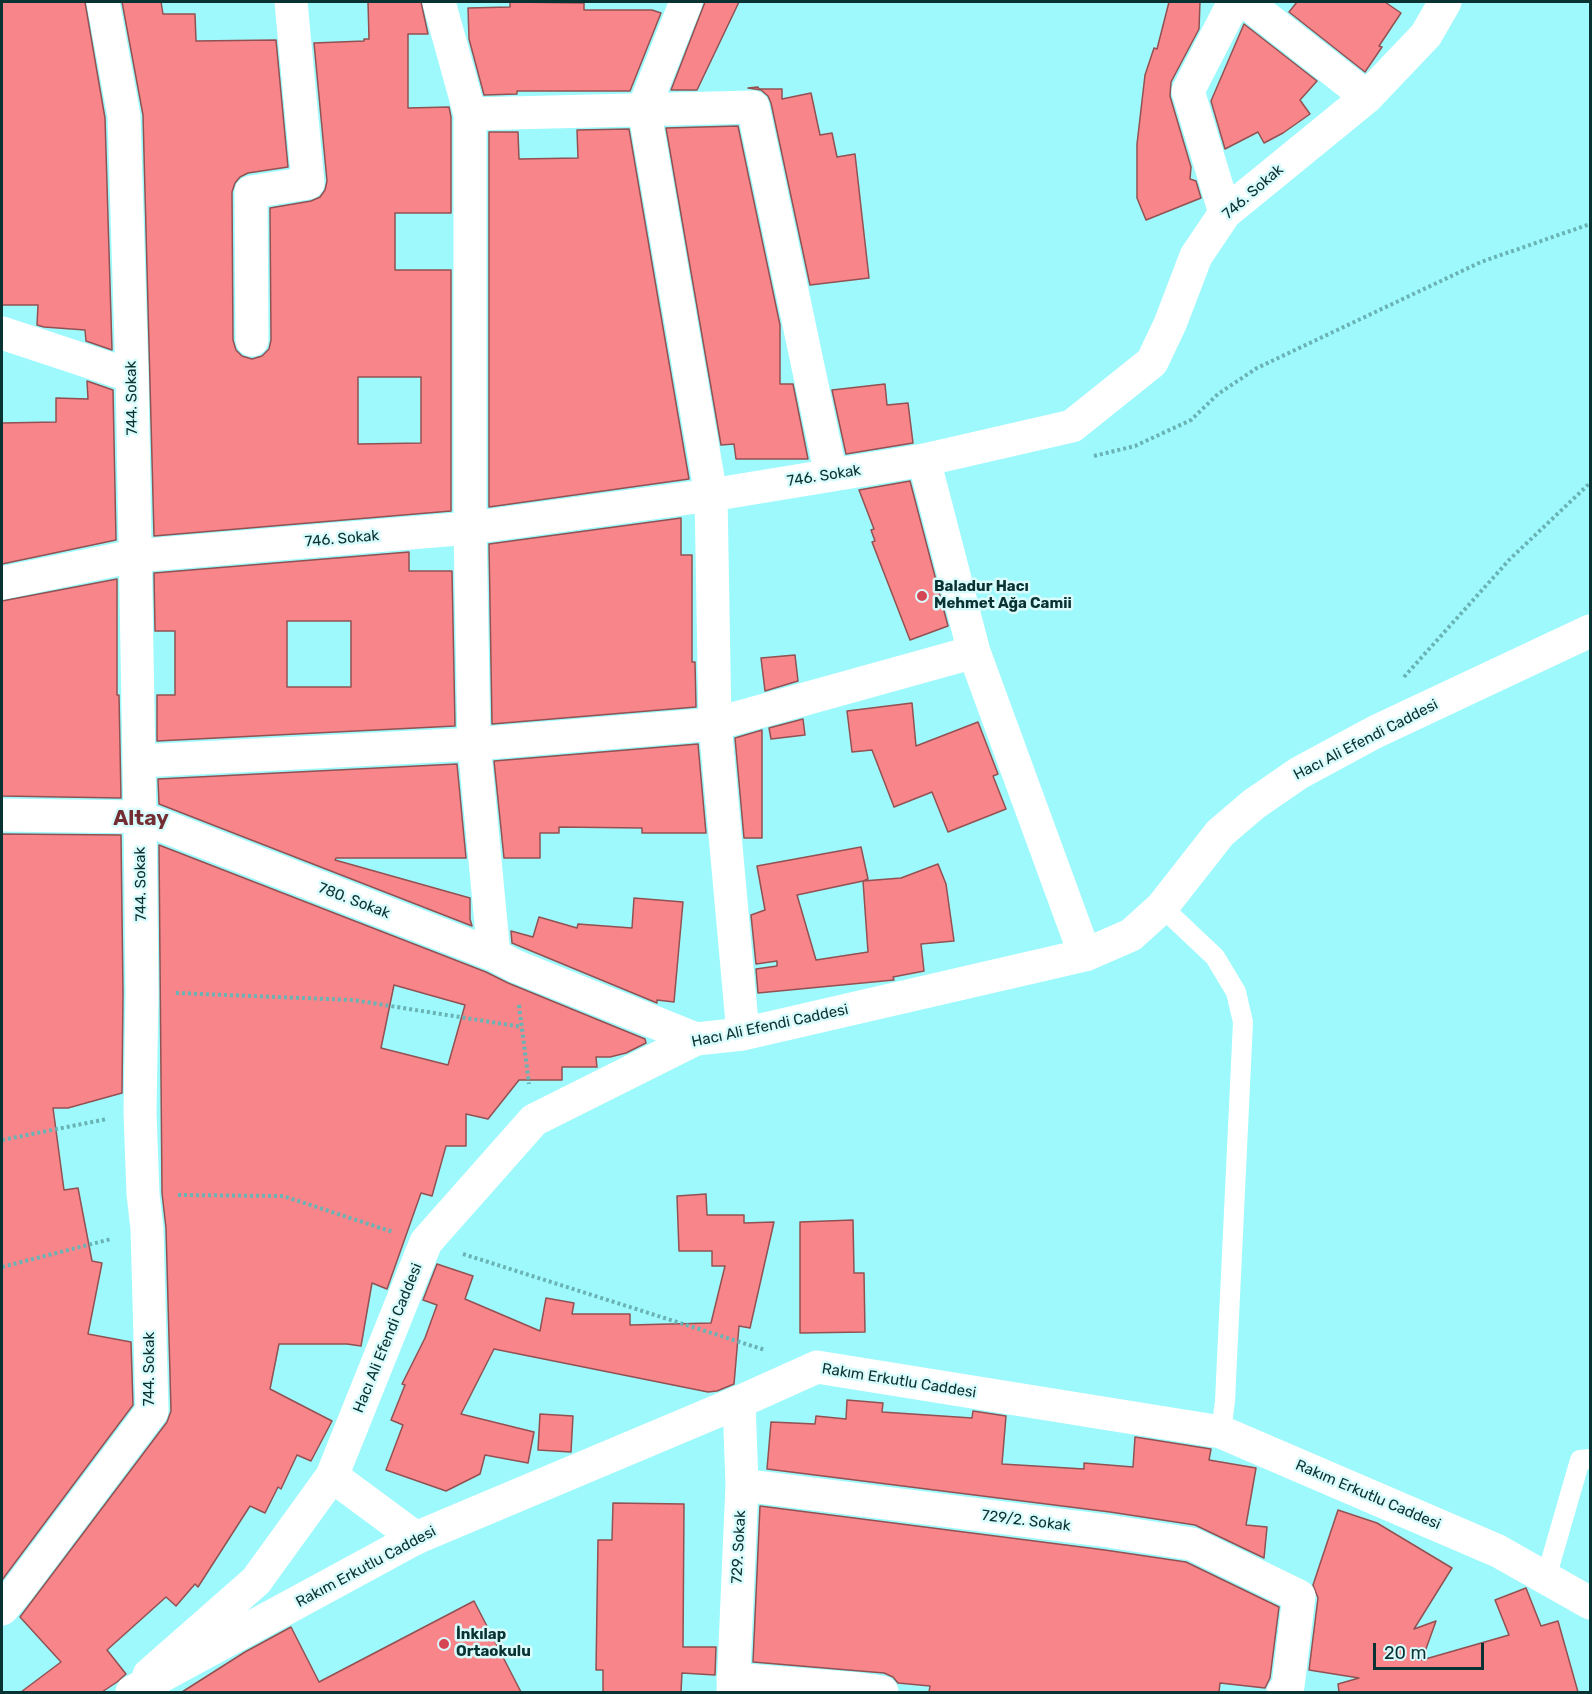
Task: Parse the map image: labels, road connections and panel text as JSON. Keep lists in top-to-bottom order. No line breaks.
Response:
{"streets":{"street":["746. Sokak","744. Sokak","Hacı Ali Efendi Caddesi","780. Sokak","Rakım Erkutlu Caddesi","729/2. Sokak","729. Sokak"]},"crossings":[["746. Sokak","744. Sokak"],["744. Sokak","780. Sokak"],["Hacı Ali Efendi Caddesi","780. Sokak"],["Hacı Ali Efendi Caddesi","Rakım Erkutlu Caddesi"],["Rakım Erkutlu Caddesi","729. Sokak"],["729/2. Sokak","729. Sokak"]],"districts":["Altay"],"places":["Baladur Hacı Mehmet Ağa Camii","İnkılap Ortaokulu"],"scale_bar":"20 m"}
